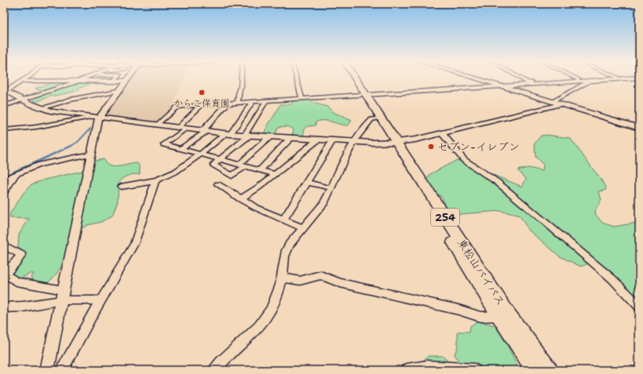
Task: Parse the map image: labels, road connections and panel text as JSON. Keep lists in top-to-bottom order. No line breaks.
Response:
{"streets":{"highway":["254","東松山バイパス"]},"places":["からこ保育園","セブン-イレブン"]}
